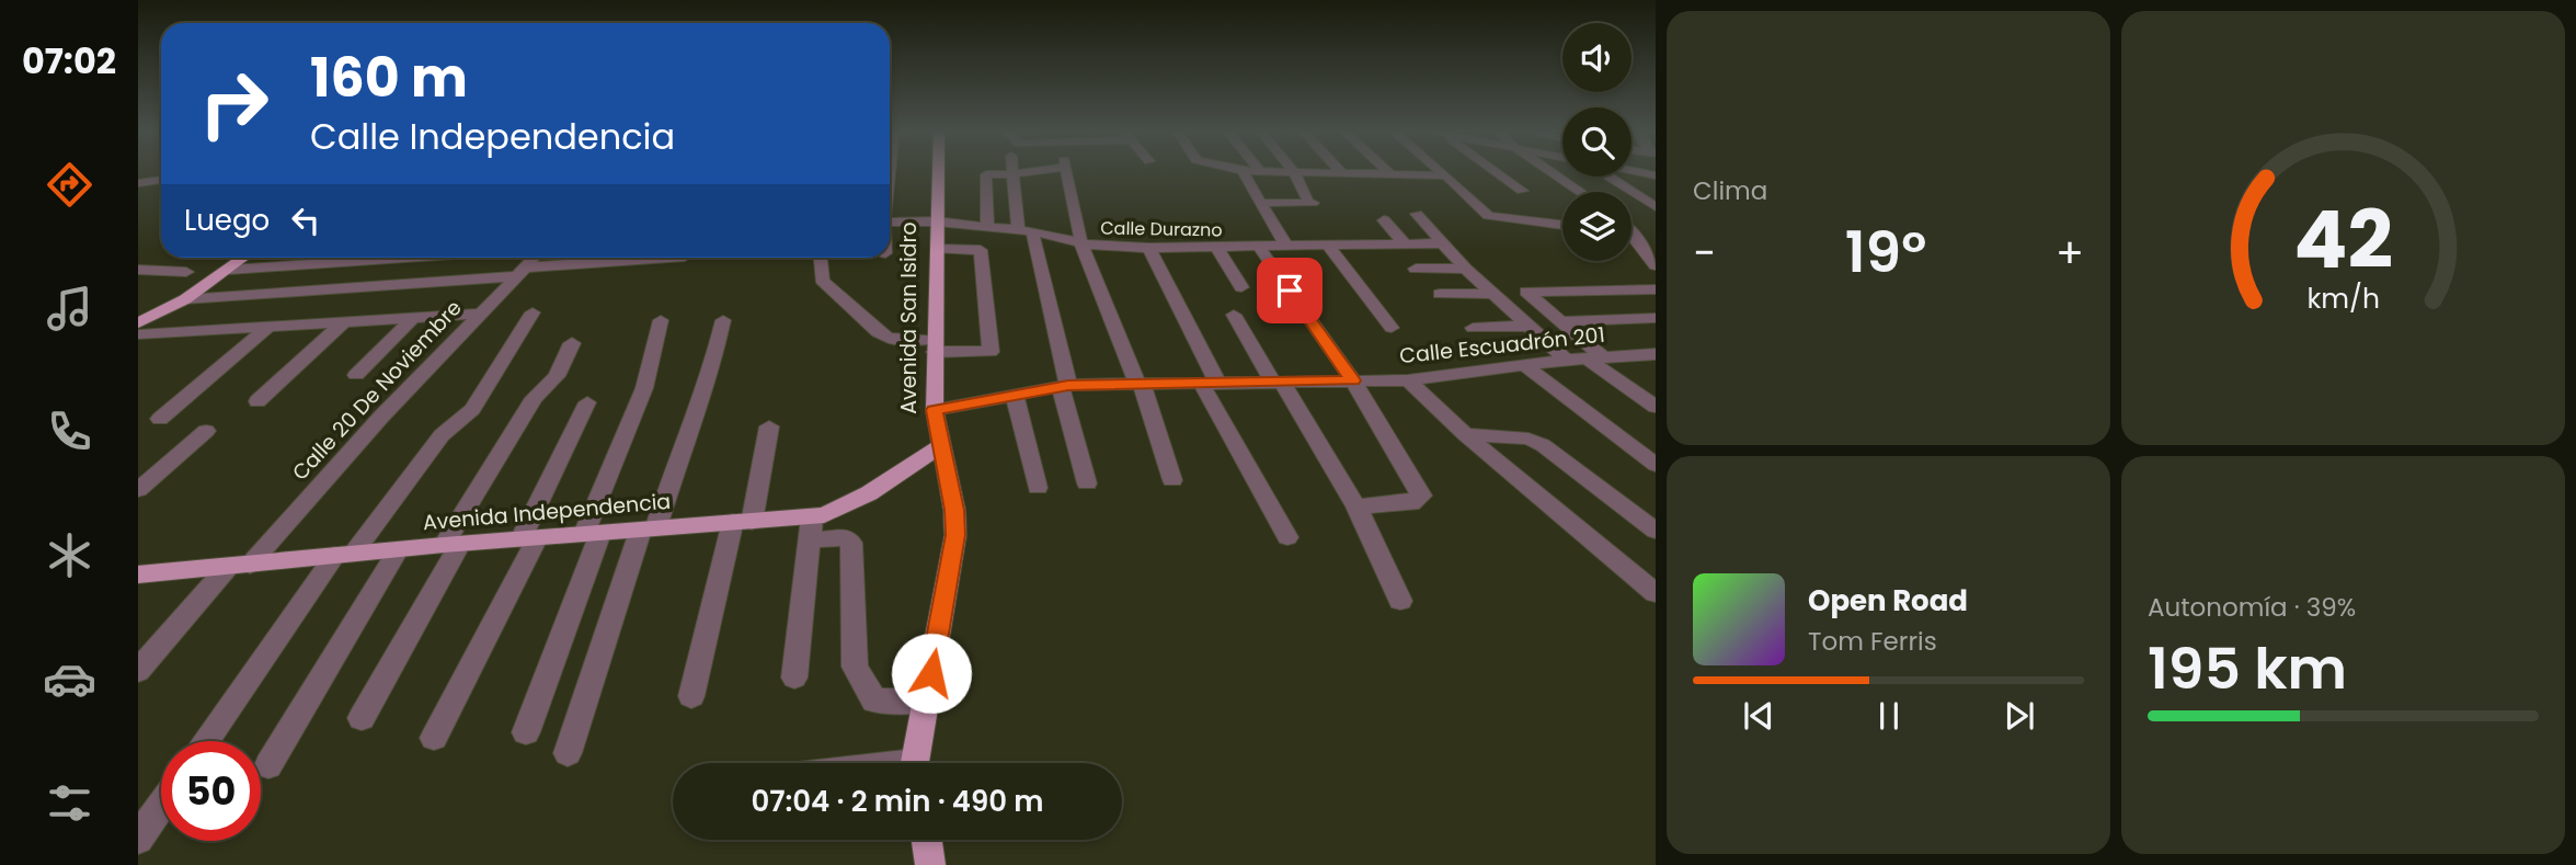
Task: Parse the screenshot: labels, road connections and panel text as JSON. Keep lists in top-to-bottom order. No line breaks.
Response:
{"streets":{"main road":["Avenida San Isidro","Avenida Independencia"],"street":["Calle Durazno","Calle Escuadrón 201","Calle 20 De Noviembre"]},"crossings":[["Calle Durazno","Avenida San Isidro"],["Avenida San Isidro","Calle Escuadrón 201"],["Avenida San Isidro","Avenida Independencia"],["Calle 20 De Noviembre","Avenida Independencia"]],"page":{"tabs":"07:02","tile":["Clima",["Autonomía · 39%","195 km"]],"turn":["160 m","Calle Independencia"],"then":"Luego","heat":["−","19°","+"],"song":["Open Road","Tom Ferris"],"limit":"50","trip":"07:04 · 2 min · 490 m","gauge":["42","km/h"]}}
